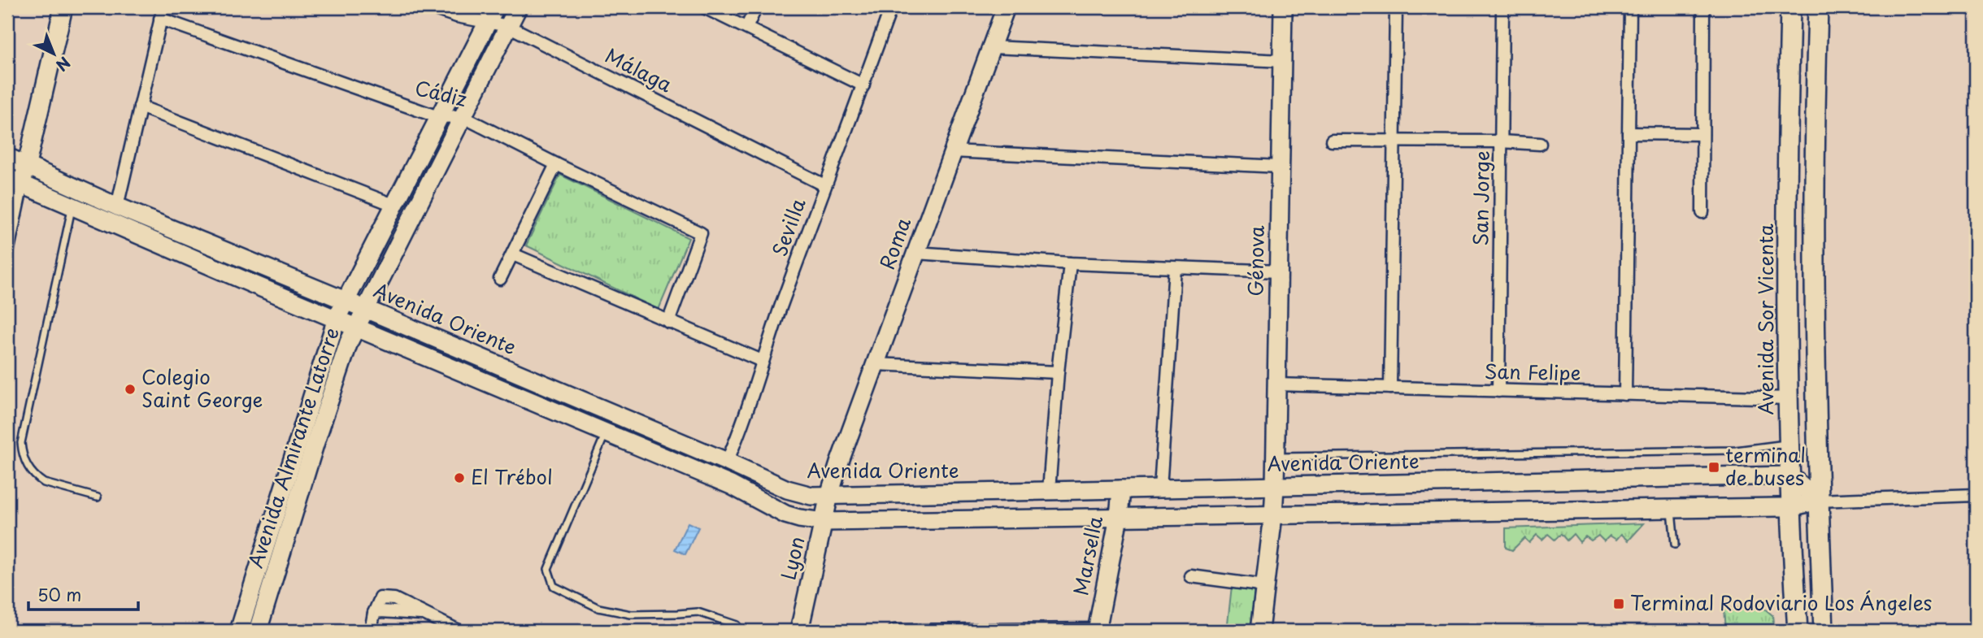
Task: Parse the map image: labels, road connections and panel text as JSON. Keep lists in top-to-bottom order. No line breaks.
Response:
{"streets":{"main road":["Roma","Génova","Avenida Oriente","Avenida Sor Vicenta","Avenida Almirante Latorre","Marsella","Lyon"],"street":["Málaga","Cádiz","San Jorge","Sevilla","San Felipe"]},"crossings":[["Málaga","Sevilla"],["Málaga","Avenida Almirante Latorre"],["Cádiz","Avenida Almirante Latorre"],["San Jorge","San Felipe"],["Sevilla","Avenida Oriente"],["Roma","Avenida Oriente"],["Roma","Lyon"],["Génova","Avenida Oriente"],["Génova","San Felipe"],["Avenida Oriente","Avenida Sor Vicenta"],["Avenida Oriente","Avenida Almirante Latorre"],["Avenida Oriente","Marsella"],["Avenida Oriente","Lyon"],["Avenida Sor Vicenta","San Felipe"]],"places":{"other":["Colegio Saint George","El Trébol"],"transit":["terminal de buses","Terminal Rodoviario Los Ángeles"]},"scale_bar":"50 m","north":"bottom right"}
